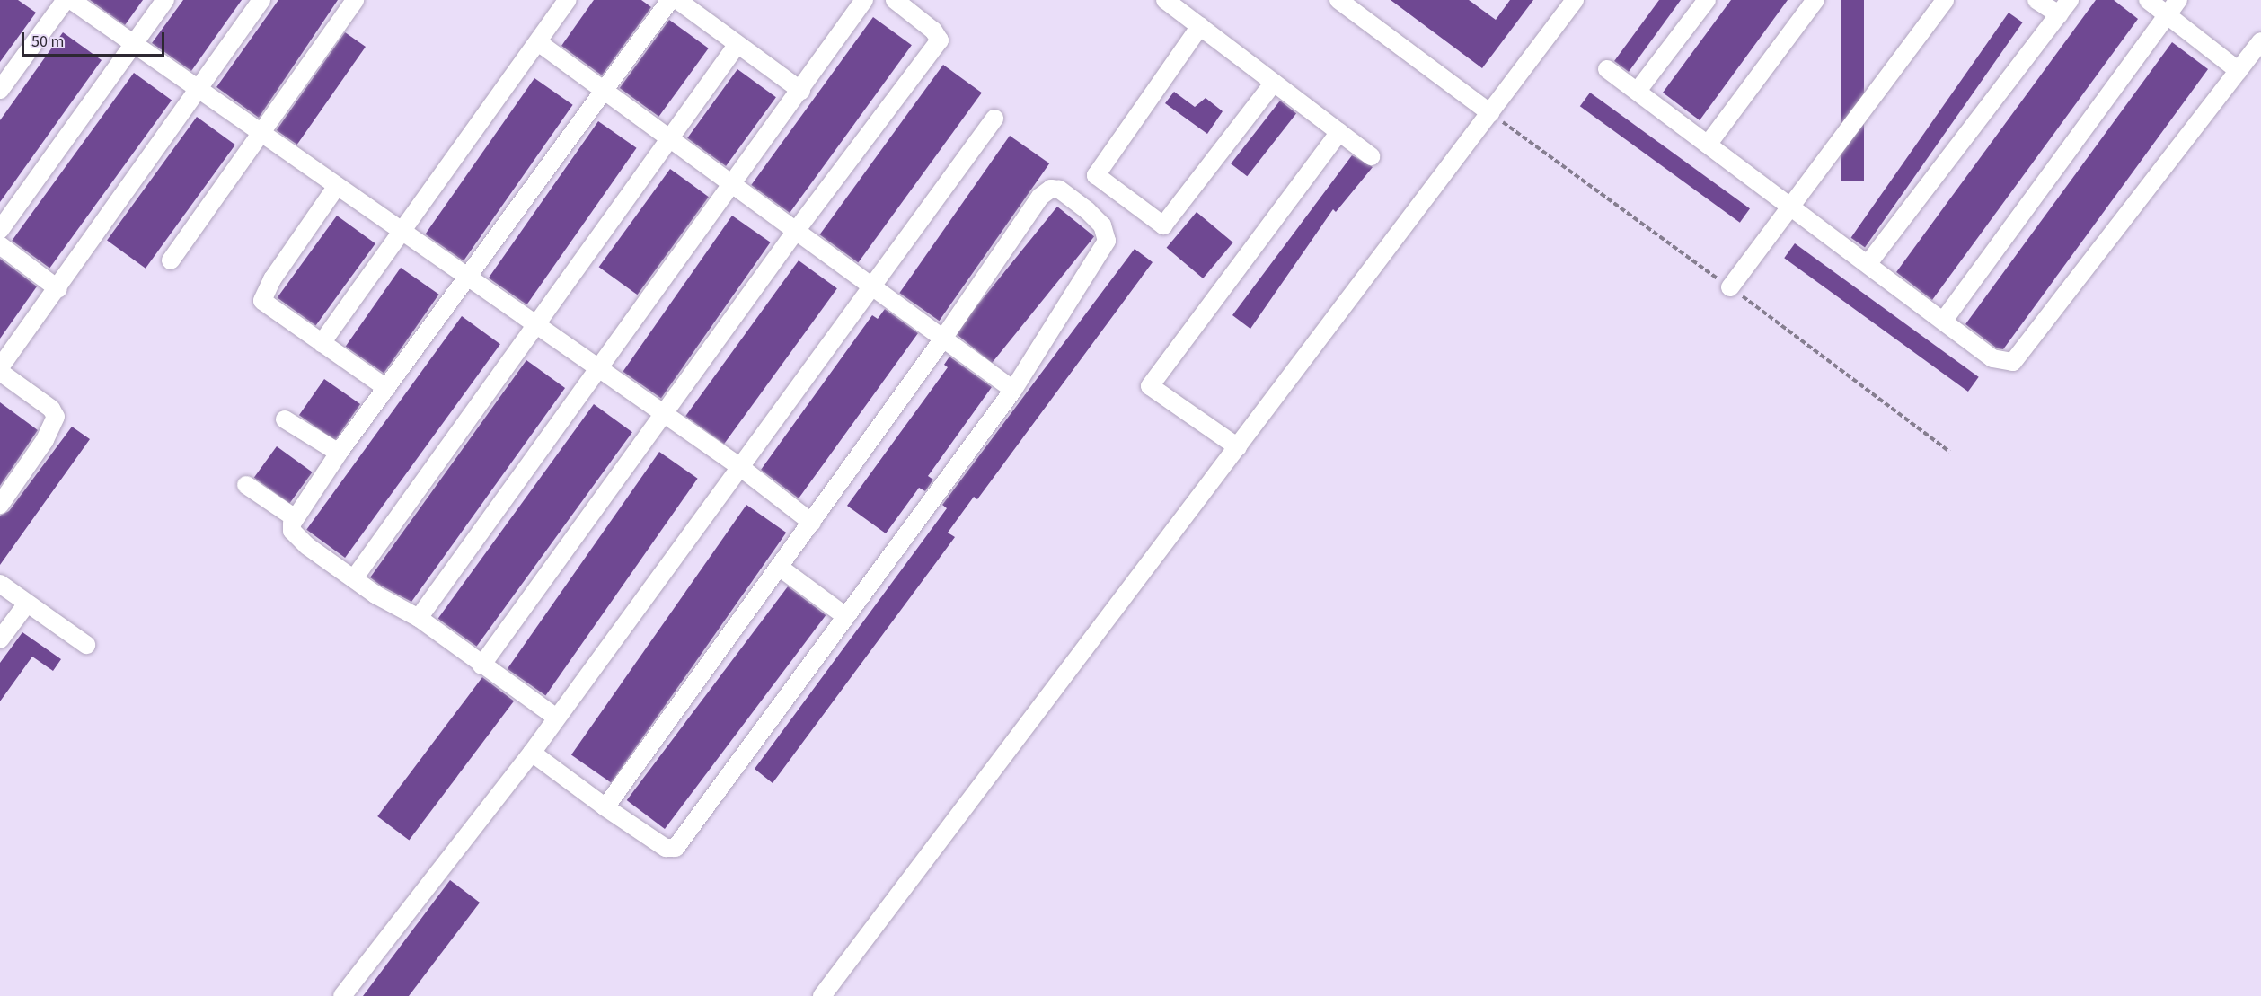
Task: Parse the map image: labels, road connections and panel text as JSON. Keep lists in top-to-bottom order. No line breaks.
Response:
{"scale_bar":"50 m"}
